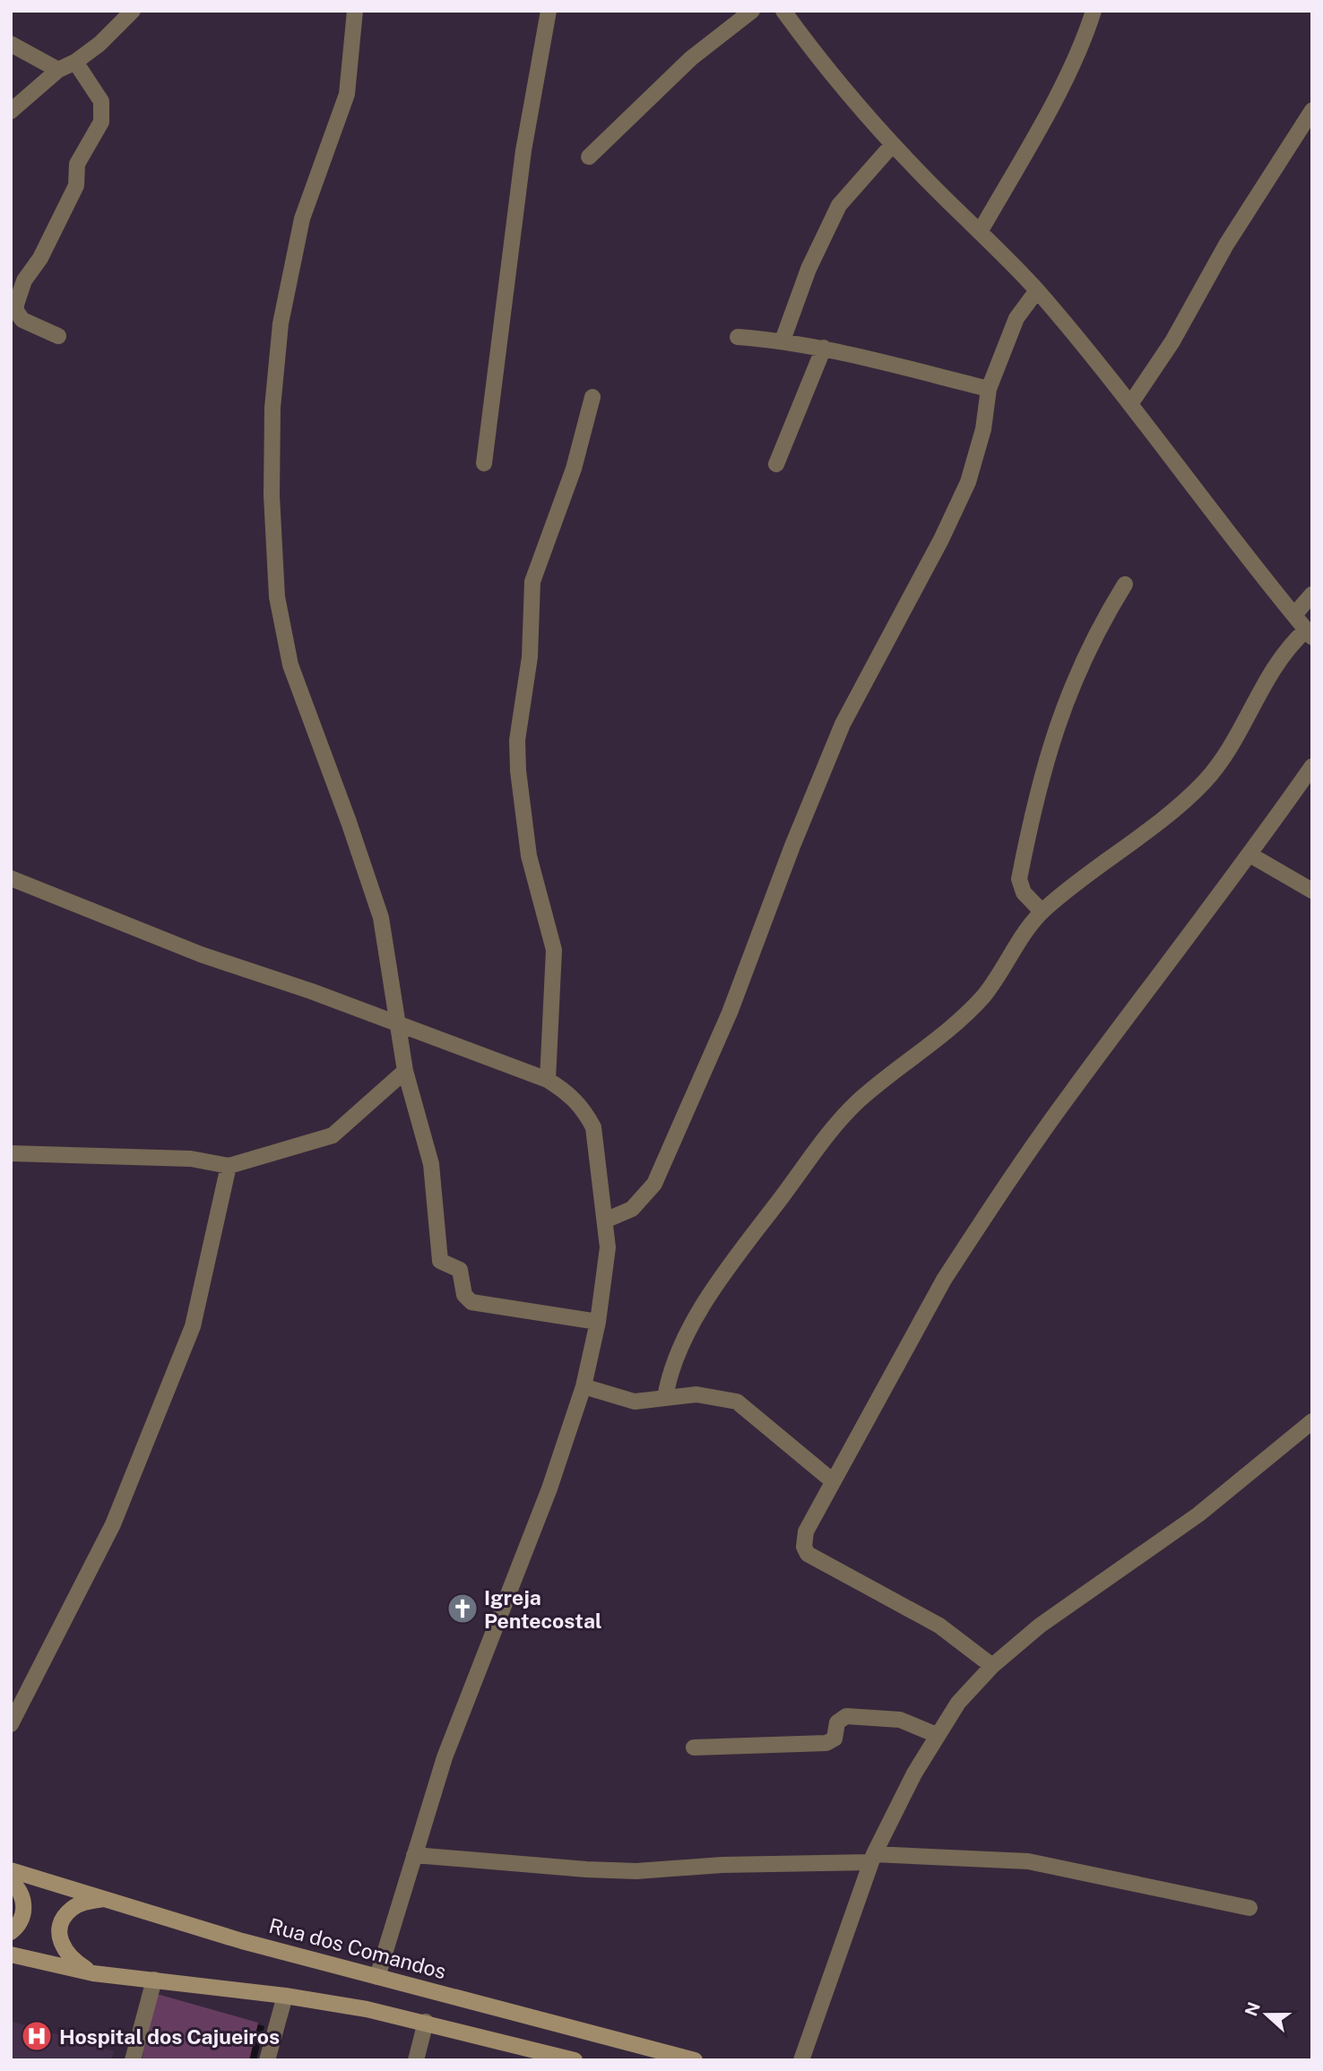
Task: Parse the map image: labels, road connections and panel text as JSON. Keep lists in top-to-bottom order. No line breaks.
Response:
{"streets":{"main road":["Rua dos Comandos"]},"places":{"church":["Igreja Pentecostal"],"hospital":["Hospital dos Cajueiros"]},"north":"left"}
